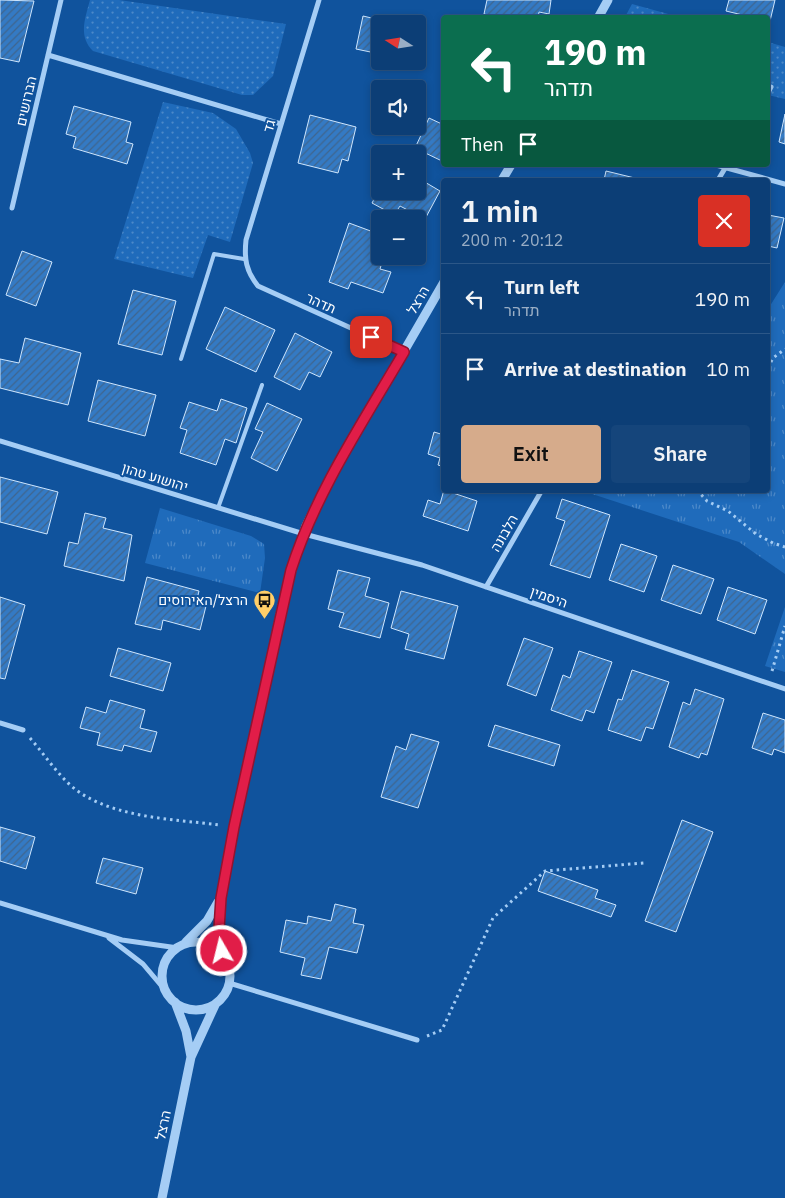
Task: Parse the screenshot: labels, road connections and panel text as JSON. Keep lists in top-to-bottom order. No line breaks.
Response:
{"streets":{"street":["הברושים","גד","הרצל","תדהר","יהושוע טהון","הלבונה","היסמין"]},"crossings":[["גד","תדהר"],["הרצל","תדהר"],["הרצל","יהושוע טהון"],["הרצל","היסמין"],["יהושוע טהון","היסמין"],["הלבונה","היסמין"]],"places":{"bus stop":["הרצל/האירוסים"]},"north":"left","page":{"map_buttons":["+","−"],"turn":["190 m","תדהר"],"then":"Then","heading":["1 min","200 m · 20:12"],"list":[{"name":"Turn left","note":"תדהר","value":"190 m"},{"name":"Arrive at destination","value":"10 m"}],"buttons":["Exit","Share"]}}
